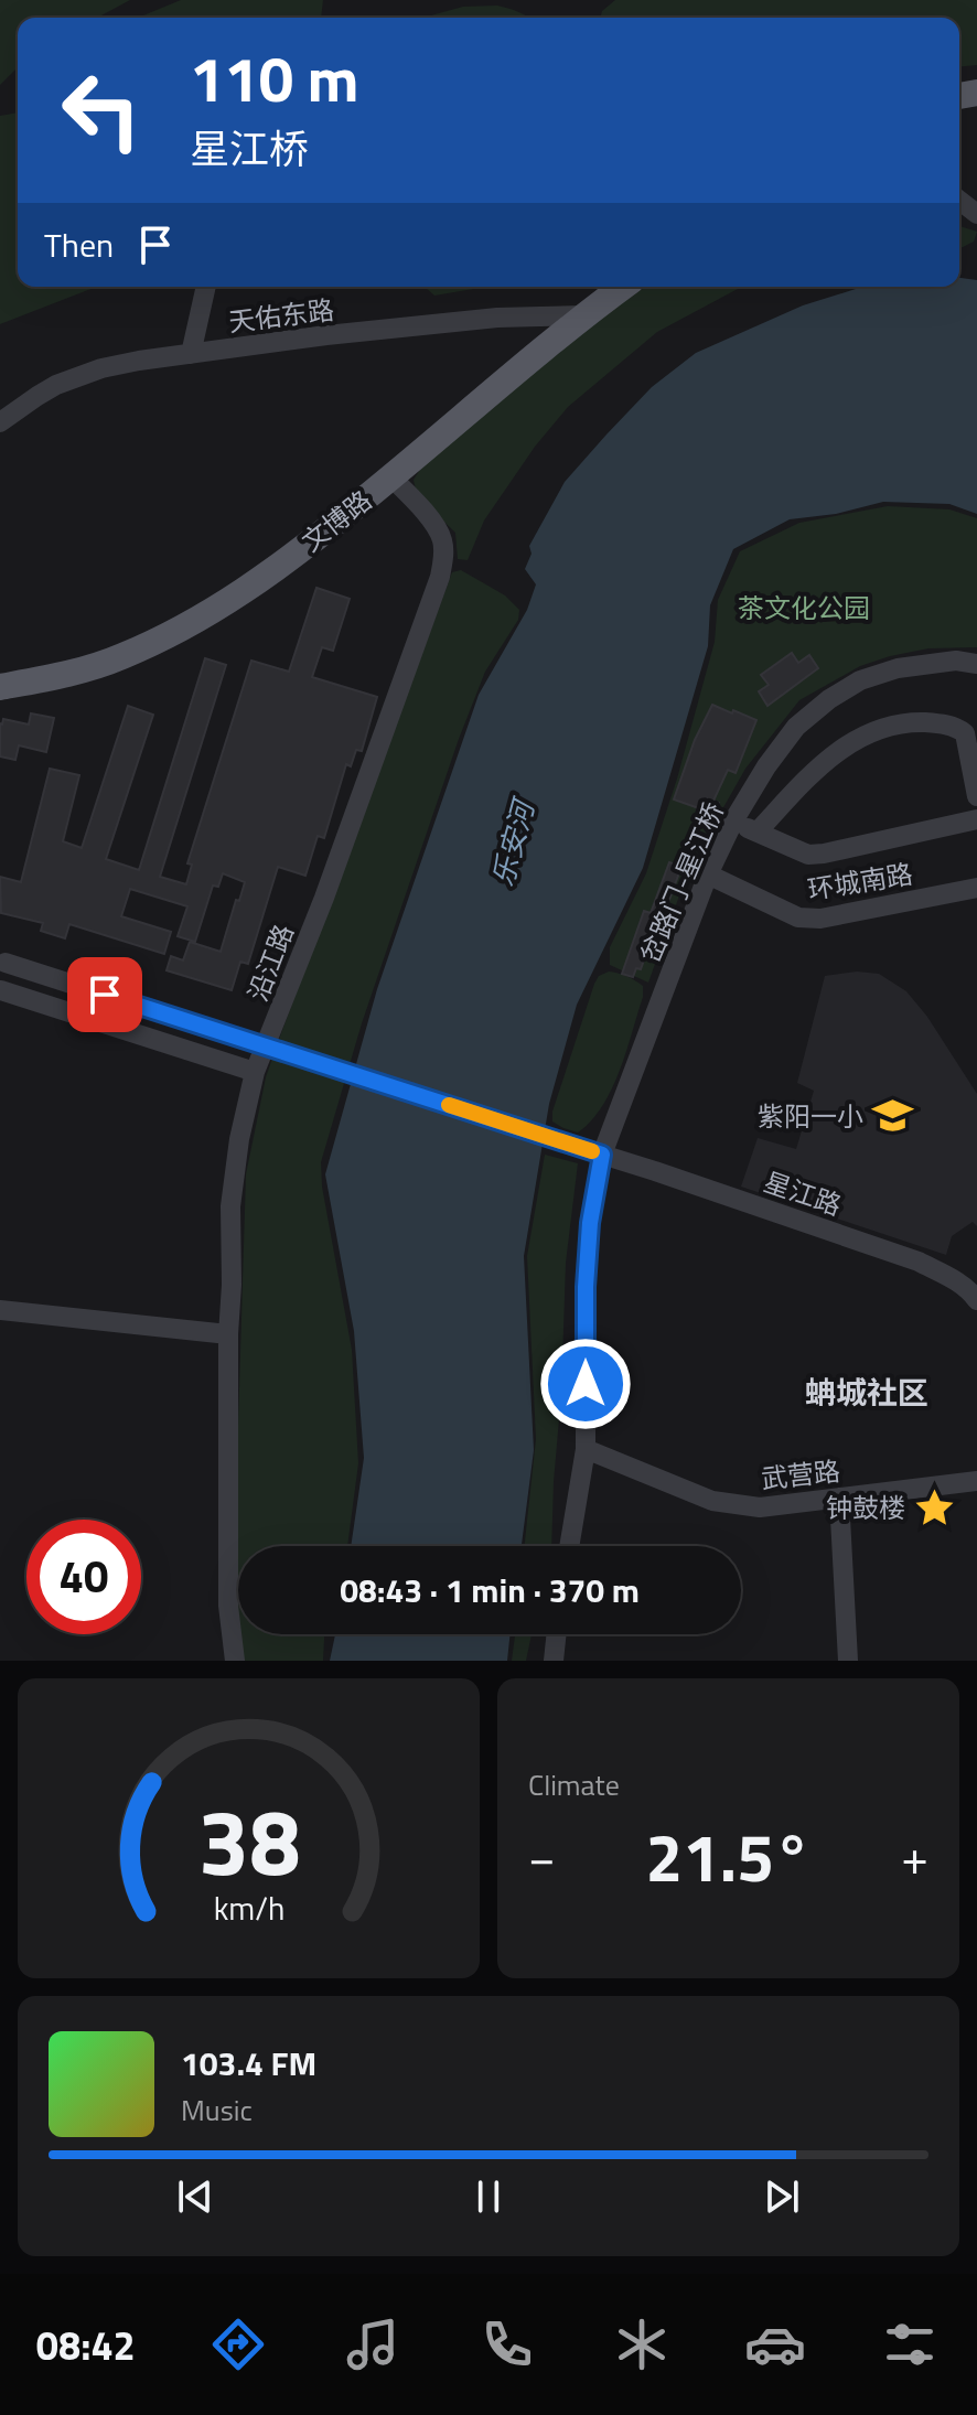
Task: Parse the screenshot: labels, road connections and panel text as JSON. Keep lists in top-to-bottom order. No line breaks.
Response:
{"streets":{"main road":["文博路"],"street":["天佑东路","环城南路","岔路门-星江桥","沿江路","星江路","武营路"]},"crossings":[["天佑东路","文博路"],["文博路","沿江路"],["环城南路","岔路门-星江桥"],["岔路门-星江桥","星江路"],["岔路门-星江桥","武营路"]],"districts":["蚺城社区"],"water":["乐安河"],"parks":["茶文化公园"],"places":{"school or university":["紫阳一小"],"place":["钟鼓楼"]},"page":{"turn":["110 m","星江桥"],"then":"Then","limit":"40","trip":"08:43 · 1 min · 370 m","tile":"Climate","heat":["−","21.5°","+"],"song":["103.4 FM","Music"],"tabs":"08:42","gauge":["38","km/h"]}}
